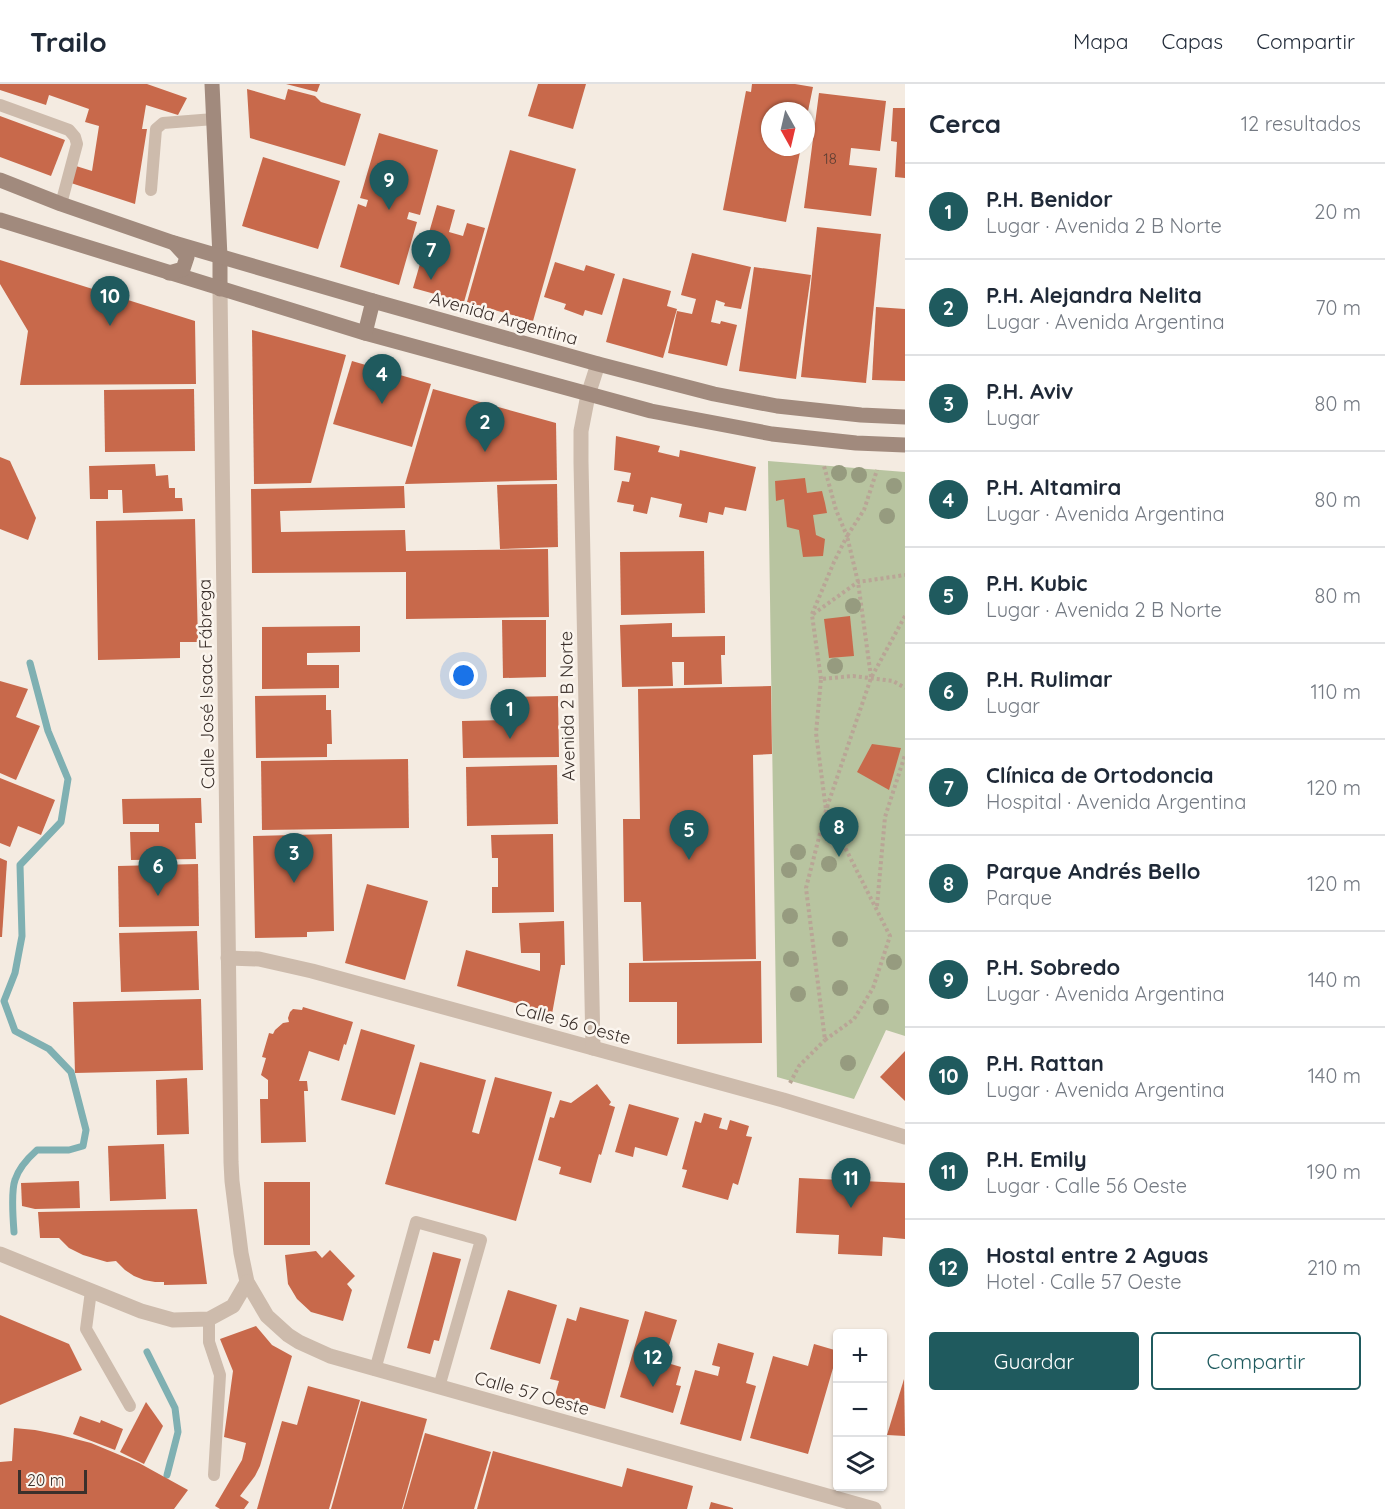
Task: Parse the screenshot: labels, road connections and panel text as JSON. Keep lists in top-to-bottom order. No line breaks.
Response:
{"streets":{"street":["Avenida Argentina","Calle José Isaac Fábrega","Avenida 2 B Norte","Calle 56 Oeste","Calle 57 Oeste"]},"crossings":[["Avenida Argentina","Calle José Isaac Fábrega"],["Avenida Argentina","Avenida 2 B Norte"],["Calle José Isaac Fábrega","Calle 56 Oeste"],["Calle José Isaac Fábrega","Calle 57 Oeste"],["Avenida 2 B Norte","Calle 56 Oeste"]],"house_numbers":["18"],"scale_bar":"20 m","north":"bottom","page":{"header":"Trailo","nav":["Mapa","Capas","Compartir"],"heading":["Cerca","12 resultados"],"pins":["9","7","10","4","2","1","8","5","3","6","11","12"],"list":[{"mark":"1","name":"P.H. Benidor","note":"Lugar · Avenida 2 B Norte","value":"20 m"},{"mark":"2","name":"P.H. Alejandra Nelita","note":"Lugar · Avenida Argentina","value":"70 m"},{"mark":"3","name":"P.H. Aviv","note":"Lugar","value":"80 m"},{"mark":"4","name":"P.H. Altamira","note":"Lugar · Avenida Argentina","value":"80 m"},{"mark":"5","name":"P.H. Kubic","note":"Lugar · Avenida 2 B Norte","value":"80 m"},{"mark":"6","name":"P.H. Rulimar","note":"Lugar","value":"110 m"},{"mark":"7","name":"Clínica de Ortodoncia","note":"Hospital · Avenida Argentina","value":"120 m"},{"mark":"8","name":"Parque Andrés Bello","note":"Parque","value":"120 m"},{"mark":"9","name":"P.H. Sobredo","note":"Lugar · Avenida Argentina","value":"140 m"},{"mark":"10","name":"P.H. Rattan","note":"Lugar · Avenida Argentina","value":"140 m"},{"mark":"11","name":"P.H. Emily","note":"Lugar · Calle 56 Oeste","value":"190 m"},{"mark":"12","name":"Hostal entre 2 Aguas","note":"Hotel · Calle 57 Oeste","value":"210 m"}],"buttons":["Guardar","Compartir"],"map_buttons":["+","−"],"scale":"20 m"}}
